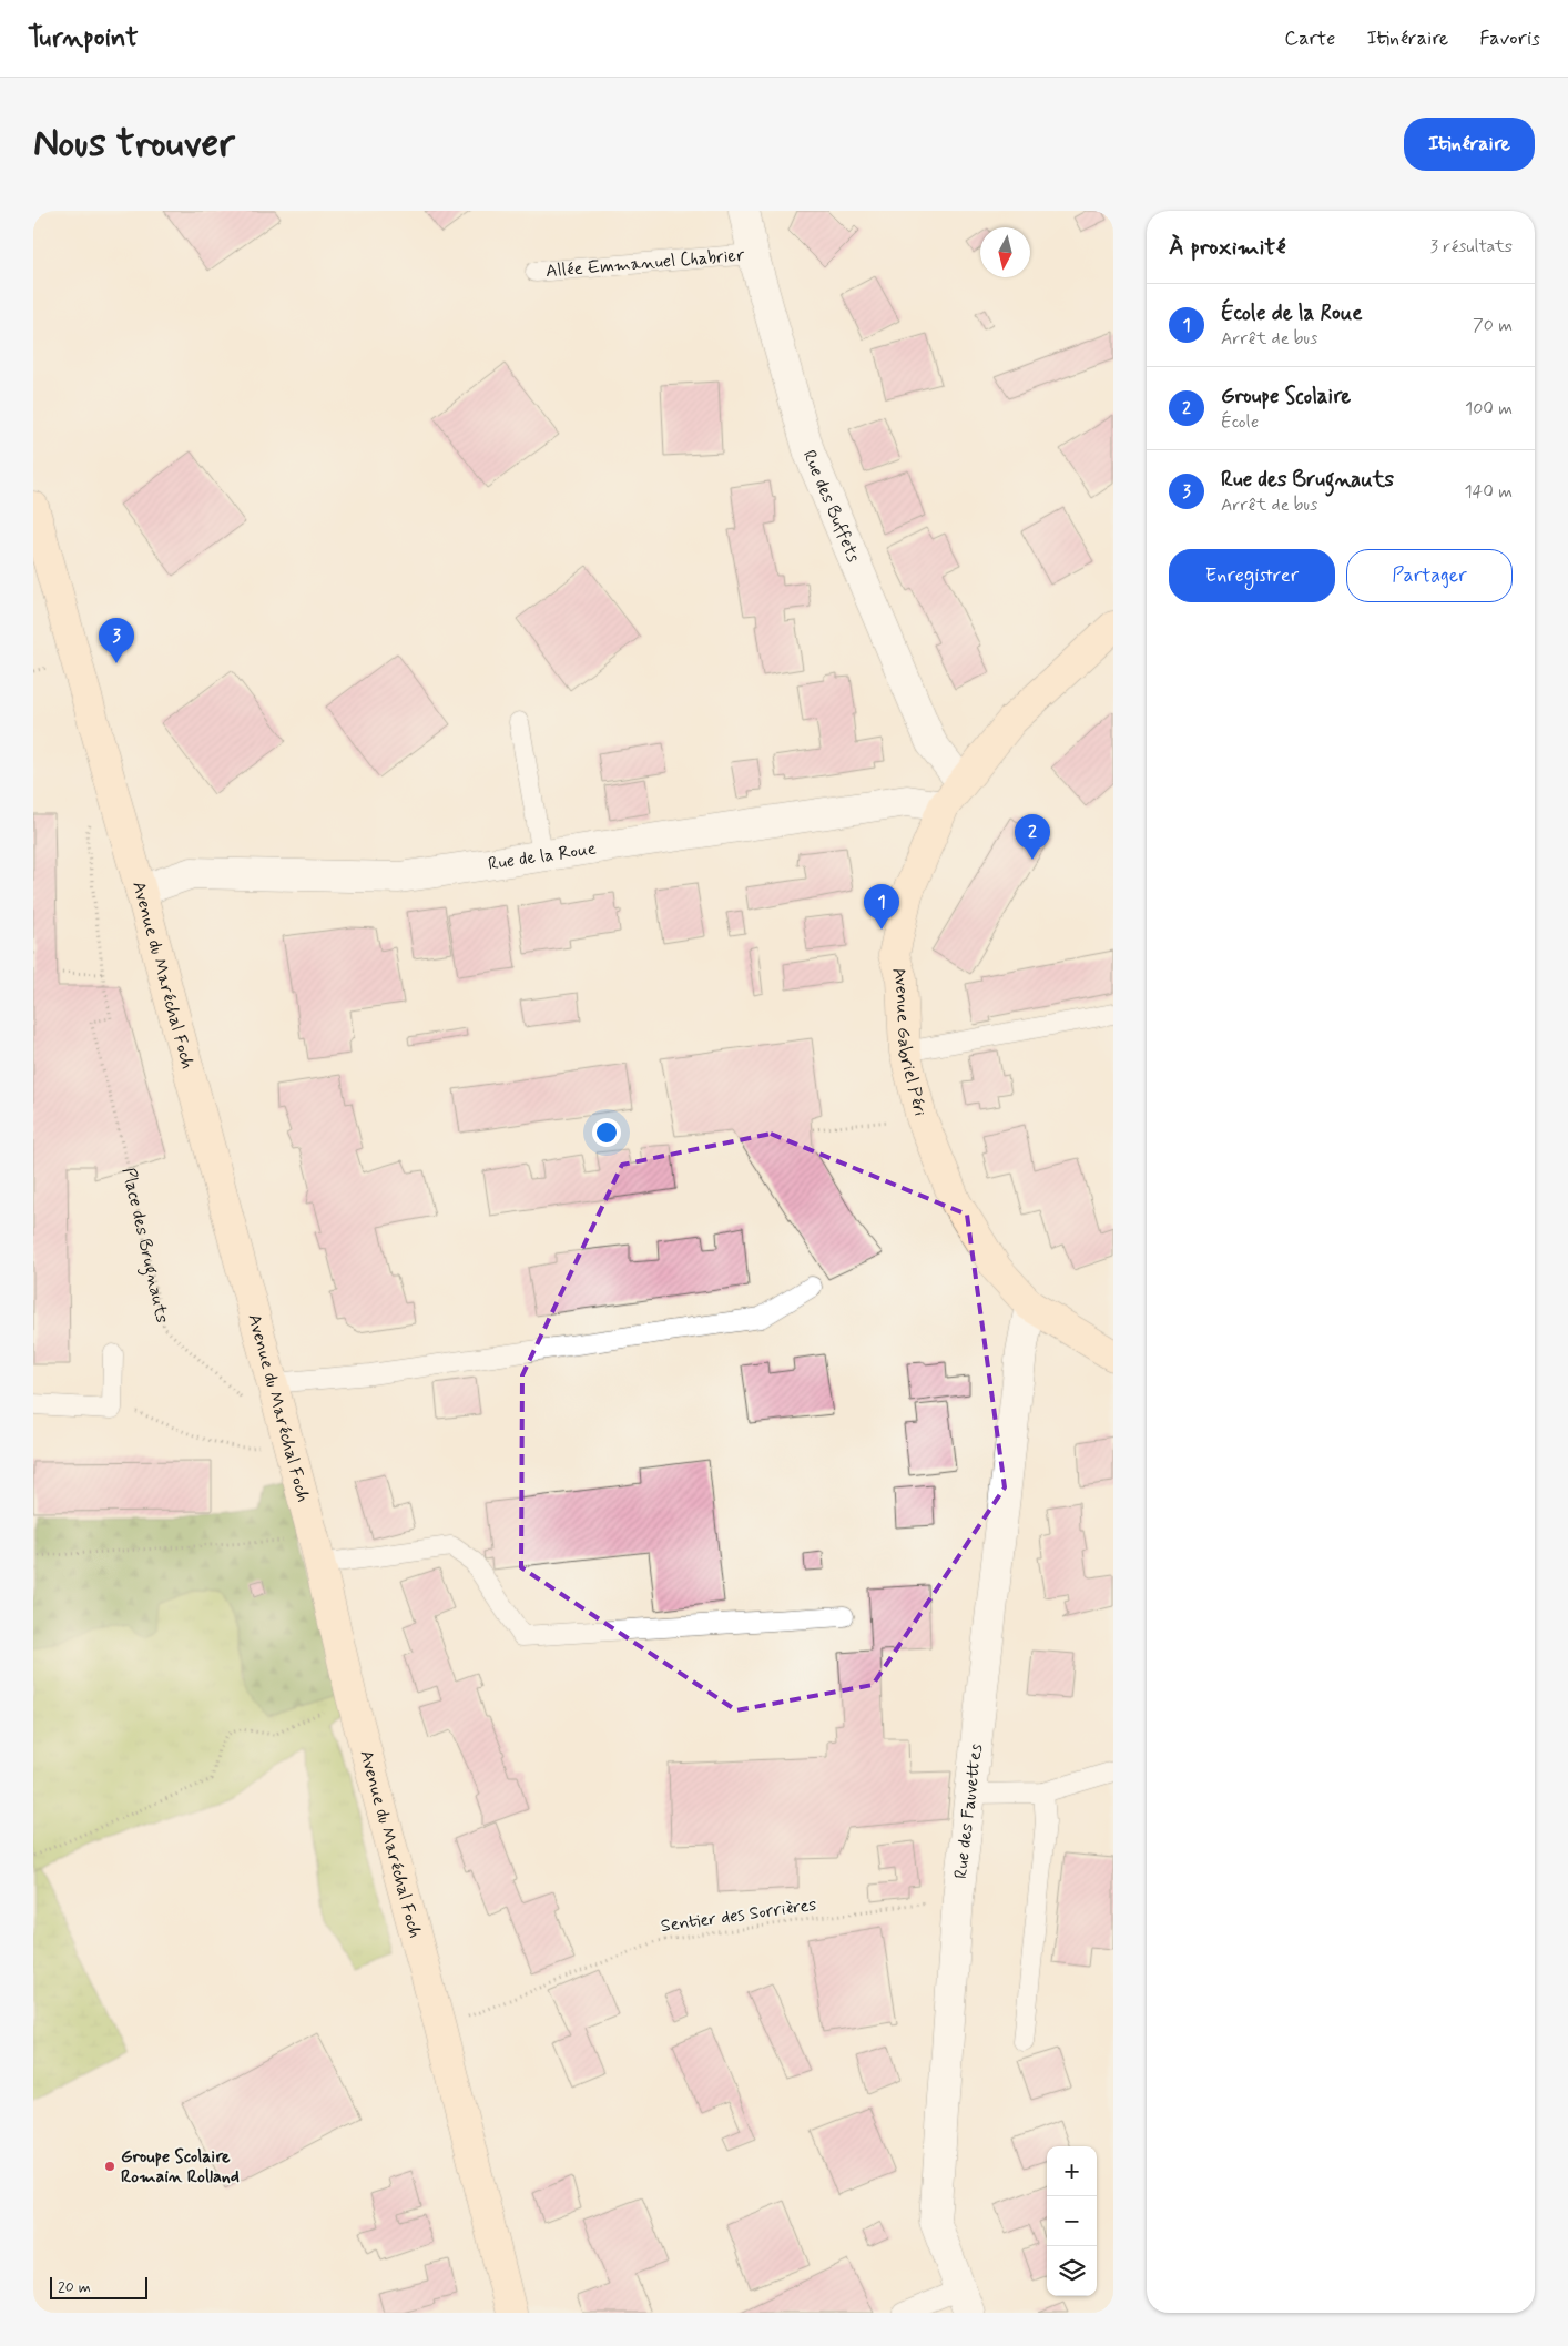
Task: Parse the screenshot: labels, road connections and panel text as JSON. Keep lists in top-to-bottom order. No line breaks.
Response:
{"streets":{"main road":["Avenue du Maréchal Foch","Avenue Gabriel Péri"],"street":["Rue des Buffets","Rue de la Roue","Rue des Fauvettes"],"lane":["Allée Emmanuel Chabrier"],"path":["Place des Brugnauts","Sentier des Sorrières"]},"crossings":[["Allée Emmanuel Chabrier","Rue des Buffets"],["Rue des Buffets","Avenue Gabriel Péri"],["Rue de la Roue","Avenue du Maréchal Foch"],["Rue de la Roue","Avenue Gabriel Péri"],["Avenue du Maréchal Foch","Place des Brugnauts"],["Avenue du Maréchal Foch","Sentier des Sorrières"],["Avenue Gabriel Péri","Rue des Fauvettes"],["Rue des Fauvettes","Sentier des Sorrières"]],"places":["Groupe Scolaire Romain Rolland"],"scale_bar":"20 m","north":"bottom","page":{"header":"Turnpoint","nav":["Carte","Itinéraire","Favoris"],"buttons":["Itinéraire",["Enregistrer","Partager"]],"title":"Nous trouver","heading":["À proximité","3 résultats"],"list":[{"mark":"1","name":"École de la Roue","note":"Arrêt de bus","value":"70 m"},{"mark":"2","name":"Groupe Scolaire","note":"École","value":"100 m"},{"mark":"3","name":"Rue des Brugnauts","note":"Arrêt de bus","value":"140 m"}],"pins":["3","2","1"],"map_buttons":["+","−"],"scale":"20 m"}}
